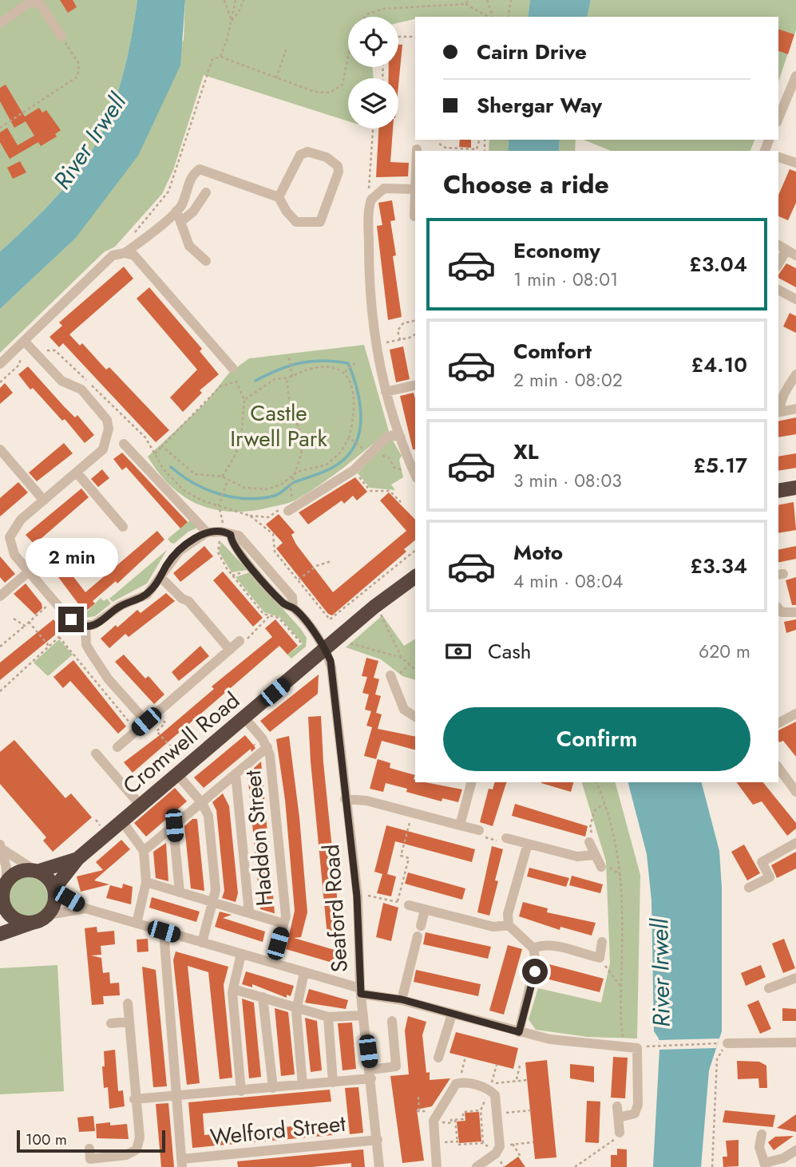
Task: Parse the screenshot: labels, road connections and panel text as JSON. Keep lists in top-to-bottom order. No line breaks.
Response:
{"streets":{"highway":["Cromwell Road"],"street":["Haddon Street","Seaford Road","Welford Street"]},"crossings":[["Cromwell Road","Haddon Street"],["Cromwell Road","Seaford Road"],["Seaford Road","Welford Street"]],"water":["River Irwell"],"parks":["Castle Irwell Park"],"scale_bar":"100 m","page":{"banner":["Cairn Drive","Shergar Way"],"heading":"Choose a ride","list":[{"name":"Economy","note":"1 min · 08:01","value":"£3.04"},{"name":"Comfort","note":"2 min · 08:02","value":"£4.10"},{"name":"XL","note":"3 min · 08:03","value":"£5.17"},{"name":"Moto","note":"4 min · 08:04","value":"£3.34"}],"bubble":"2 min","pay":["Cash","620 m"],"buttons":"Confirm","scale":"100 m"}}
